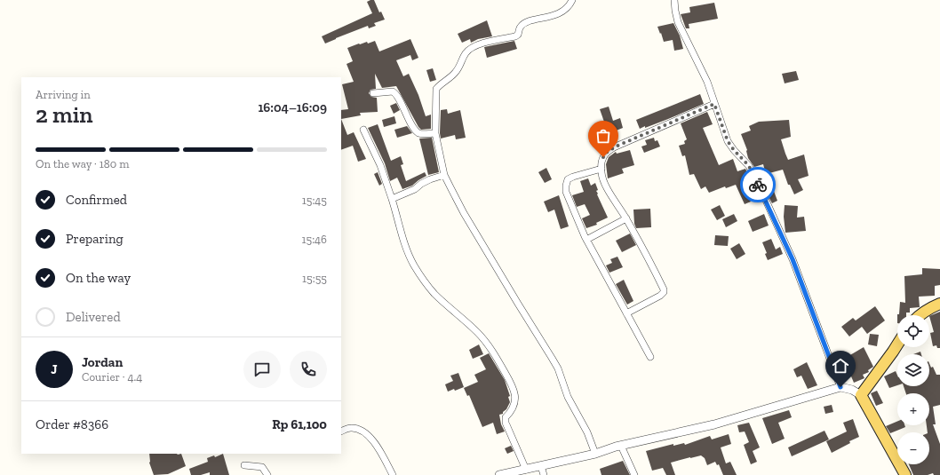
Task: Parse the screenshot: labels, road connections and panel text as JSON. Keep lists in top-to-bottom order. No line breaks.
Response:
{"page":{"heading":["2 min","Arriving in","16:04–16:09"],"panel":["Jordan","Courier · 4.4","Order #8366","Rp 61,100"],"bar":"On the way · 180 m","list":[["Confirmed","15:45"],["Preparing","15:46"],["On the way","15:55"],"Delivered"],"map_buttons":["+","−"],"round":"J"}}
